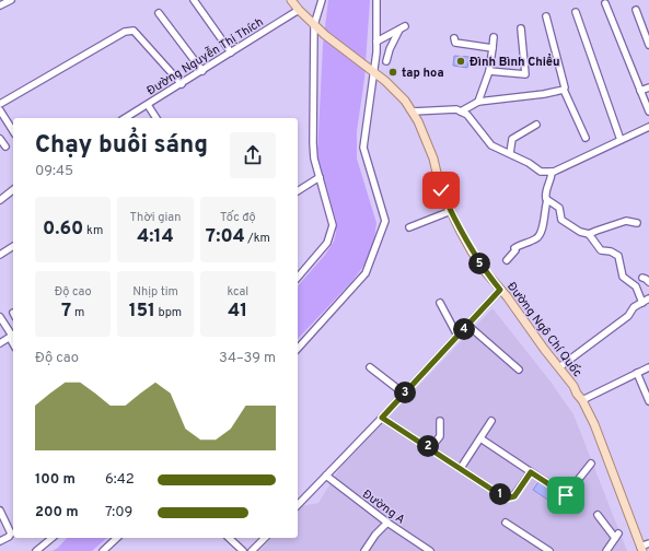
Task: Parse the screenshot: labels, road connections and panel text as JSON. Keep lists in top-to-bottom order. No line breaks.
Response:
{"streets":{"main road":["Đường Ngô Chí Quốc"],"street":["Đường Nguyễn Thị Thích","Đường A"]},"crossings":[["Đường Nguyễn Thị Thích","Đường Ngô Chí Quốc"]],"places":["Đình Bình Chiểu","tap hoa"],"page":{"heading":["Chạy buổi sáng","09:45"],"stats":[["0.60 km"],["Thời gian","4:14"],["Tốc độ","7:04 /km"],["Độ cao","7 m"],["Nhịp tim","151 bpm"],["kcal","41"]],"pins":["5","4","3","2","1"],"chart":["Độ cao","34–39 m"],"list":[{"name":"100 m","note":"6:42"},{"name":"200 m","note":"7:09"}]}}
